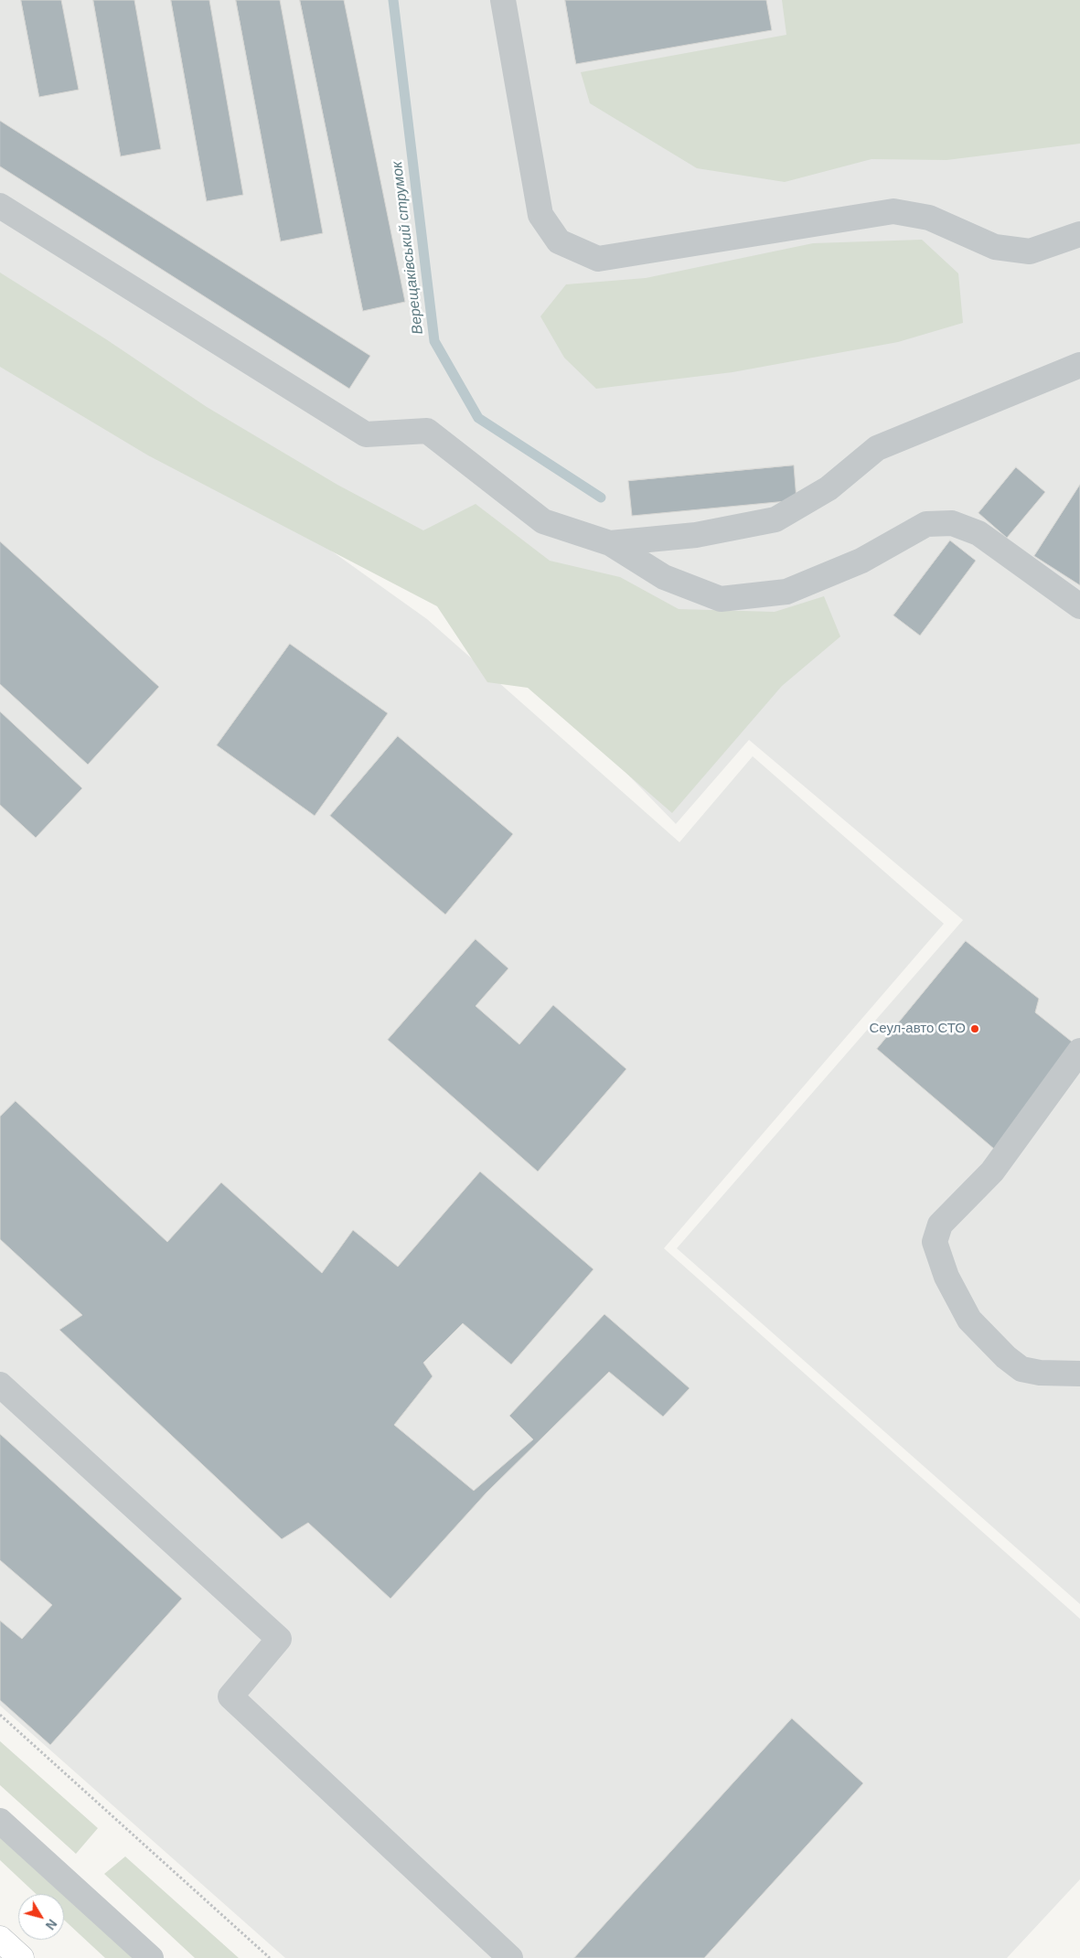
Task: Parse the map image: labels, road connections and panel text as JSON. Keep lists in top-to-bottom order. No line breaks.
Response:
{"water":["Верещаківський струмок"],"places":["Сеул-авто СТО"],"north":"bottom right"}
